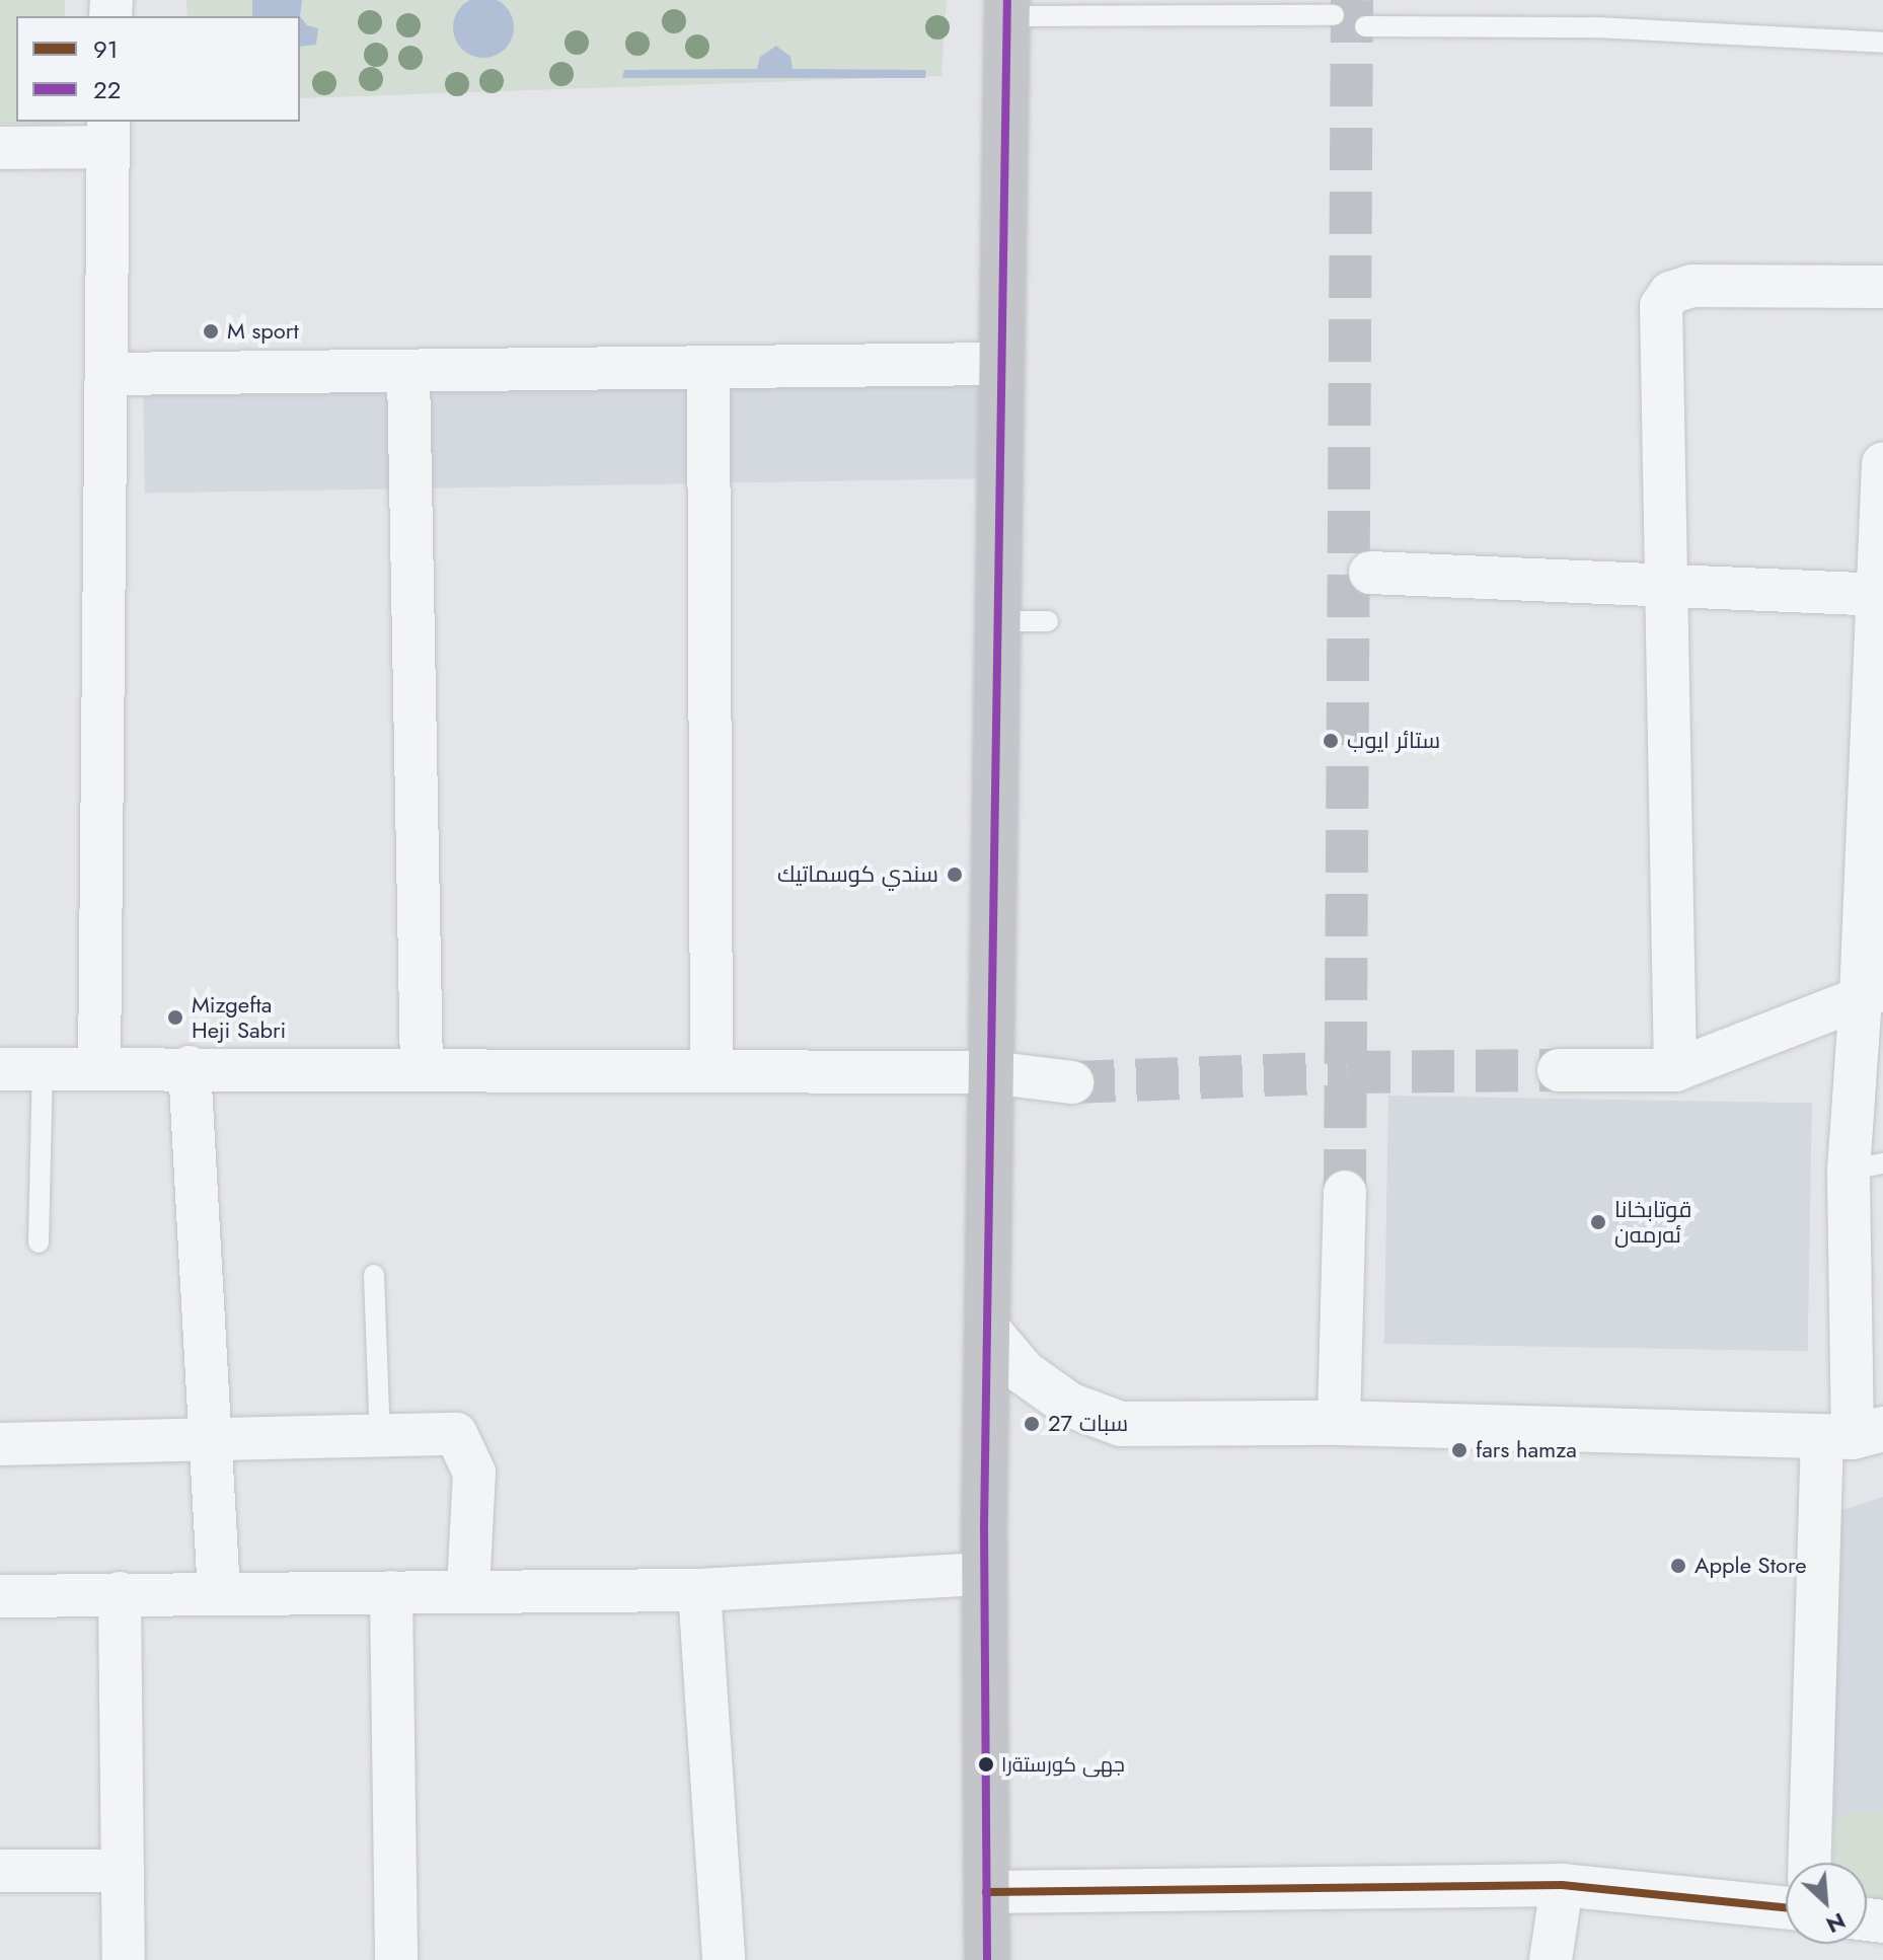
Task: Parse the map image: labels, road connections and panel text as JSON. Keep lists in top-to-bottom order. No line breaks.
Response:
{"places":["M sport","ستائر ايوب","سندي کوسماتیك","Mizgefta Heji Sabri","قوتابخانا ئه‌رمه‌ن","27 سبات","fars hamza","Apple Store","جهى كورستةرا"],"lines":["transit line 22","transit line 91"],"legend":["91","22"],"north":"bottom right"}
